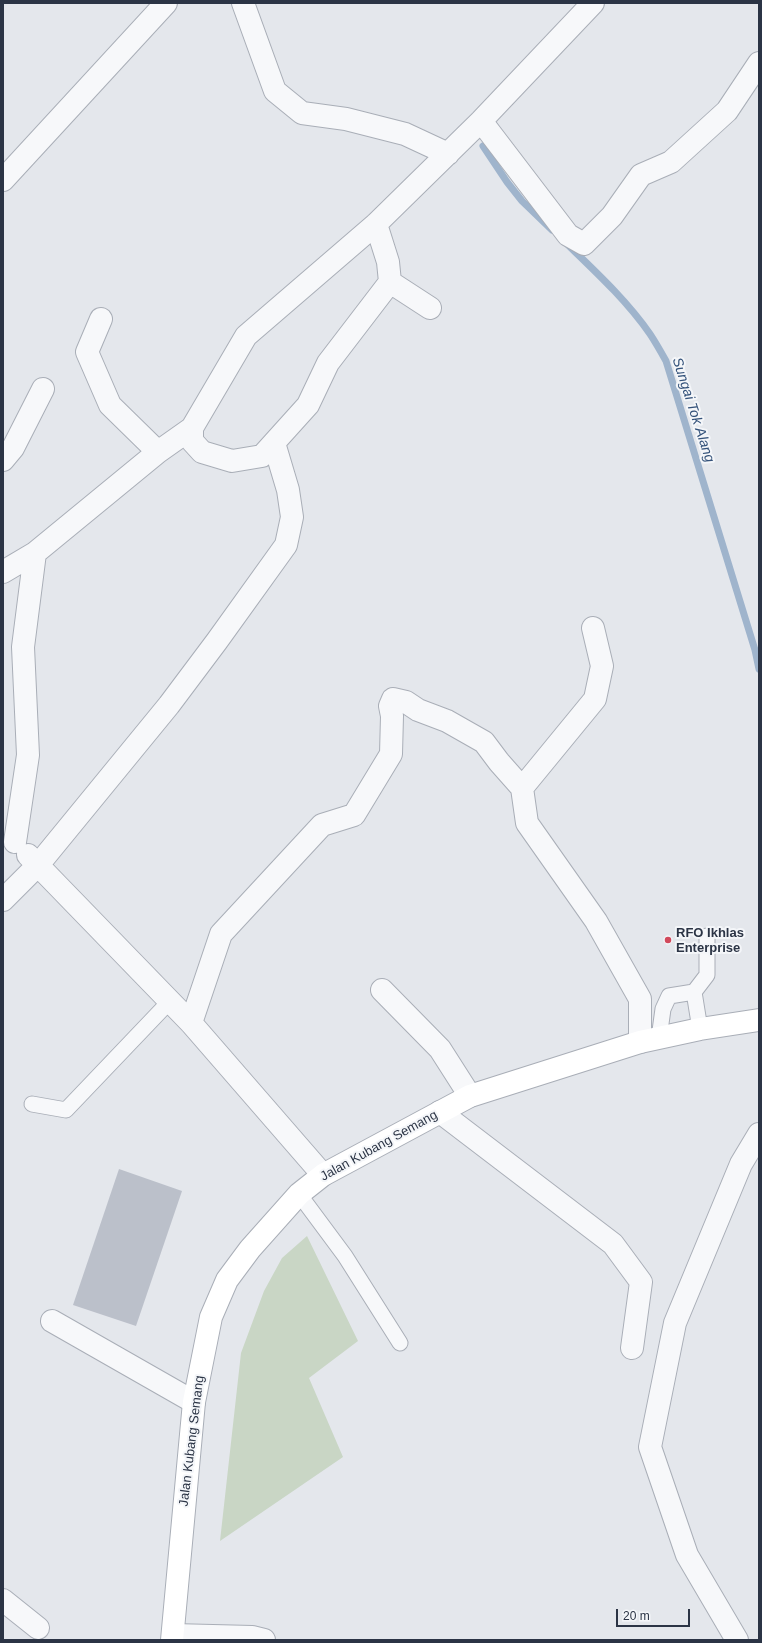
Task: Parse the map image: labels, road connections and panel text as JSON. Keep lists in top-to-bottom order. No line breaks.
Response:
{"streets":{"main road":["Jalan Kubang Semang"]},"water":["Sungai Tok Alang"],"places":["RFO Ikhlas Enterprise"],"scale_bar":"20 m"}
